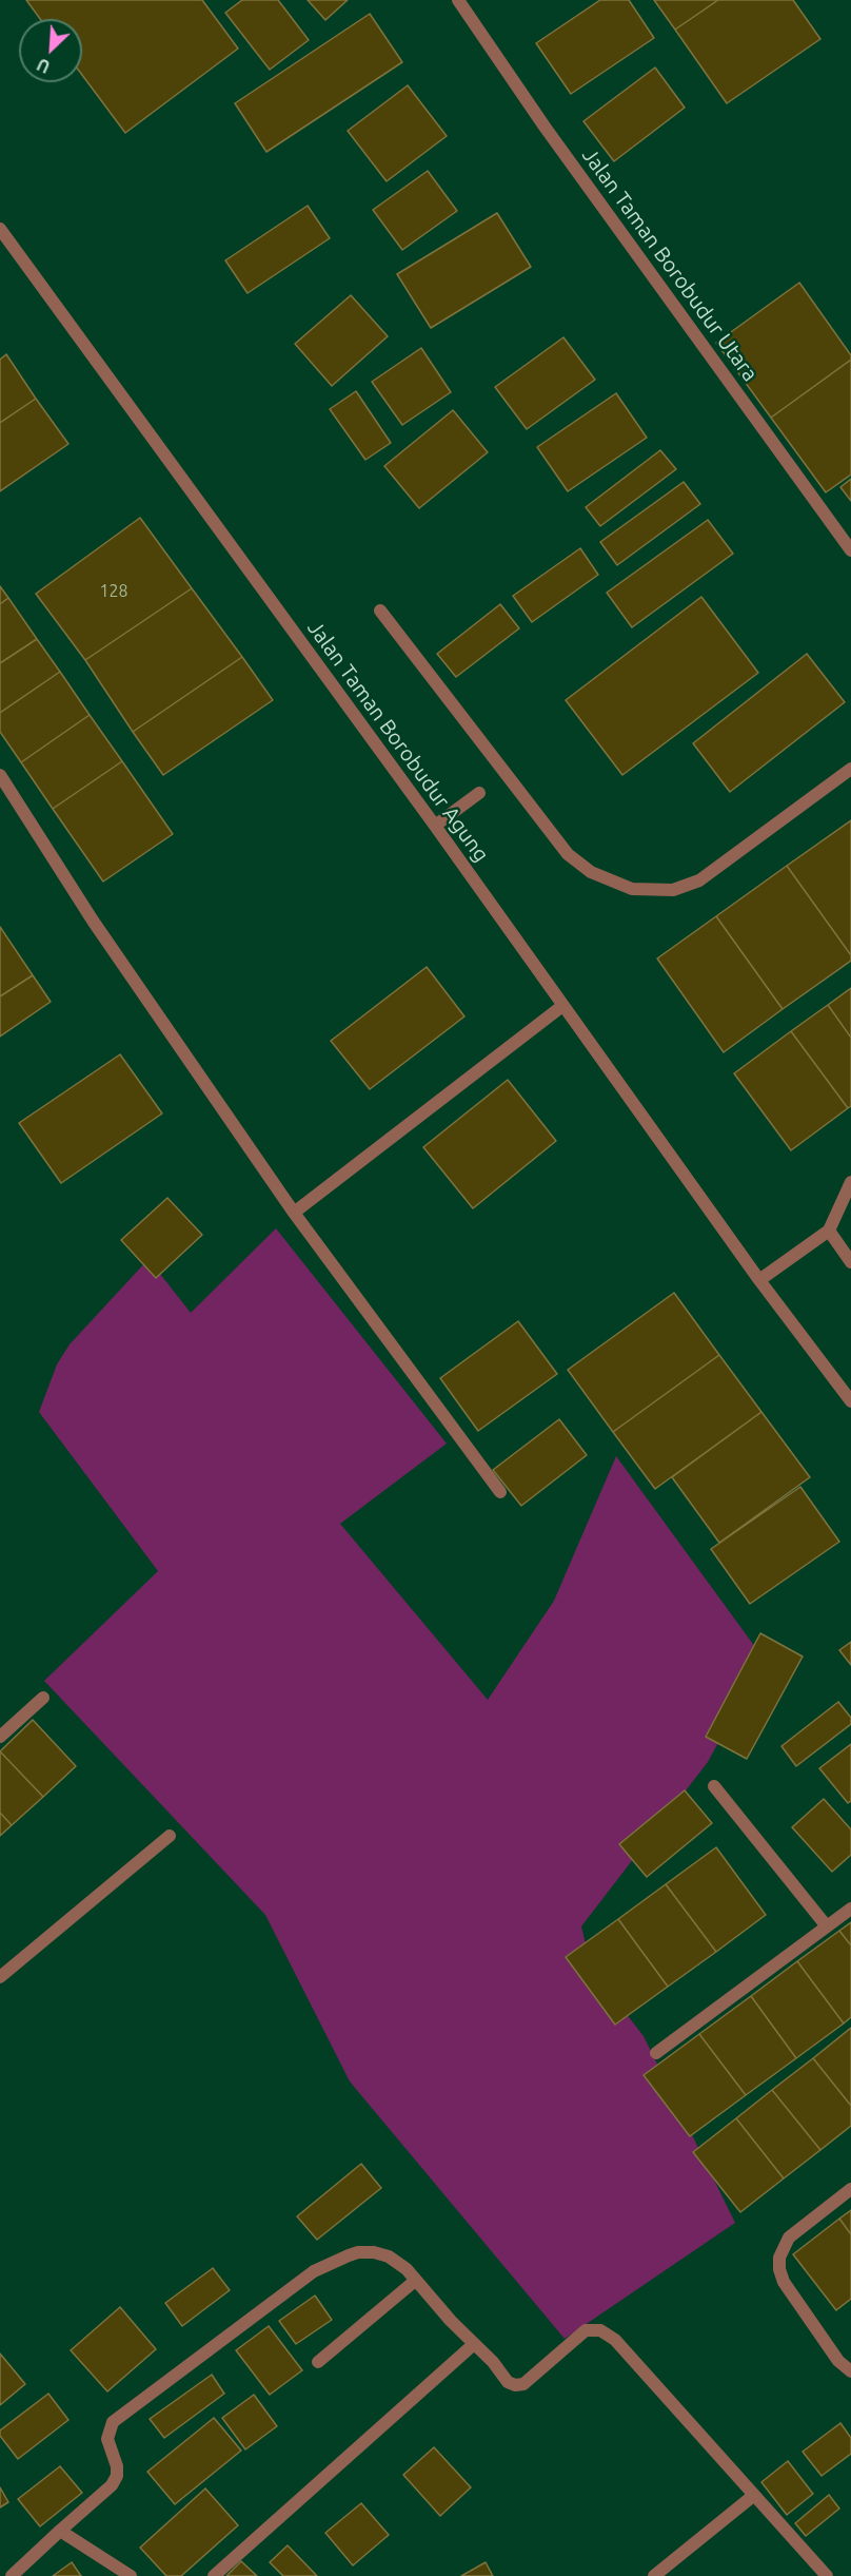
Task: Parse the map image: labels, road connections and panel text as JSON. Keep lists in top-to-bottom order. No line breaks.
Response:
{"streets":{"street":["Jalan Taman Borobudur Utara","Jalan Taman Borobudur Agung"]},"house_numbers":["128"],"north":"bottom left"}
